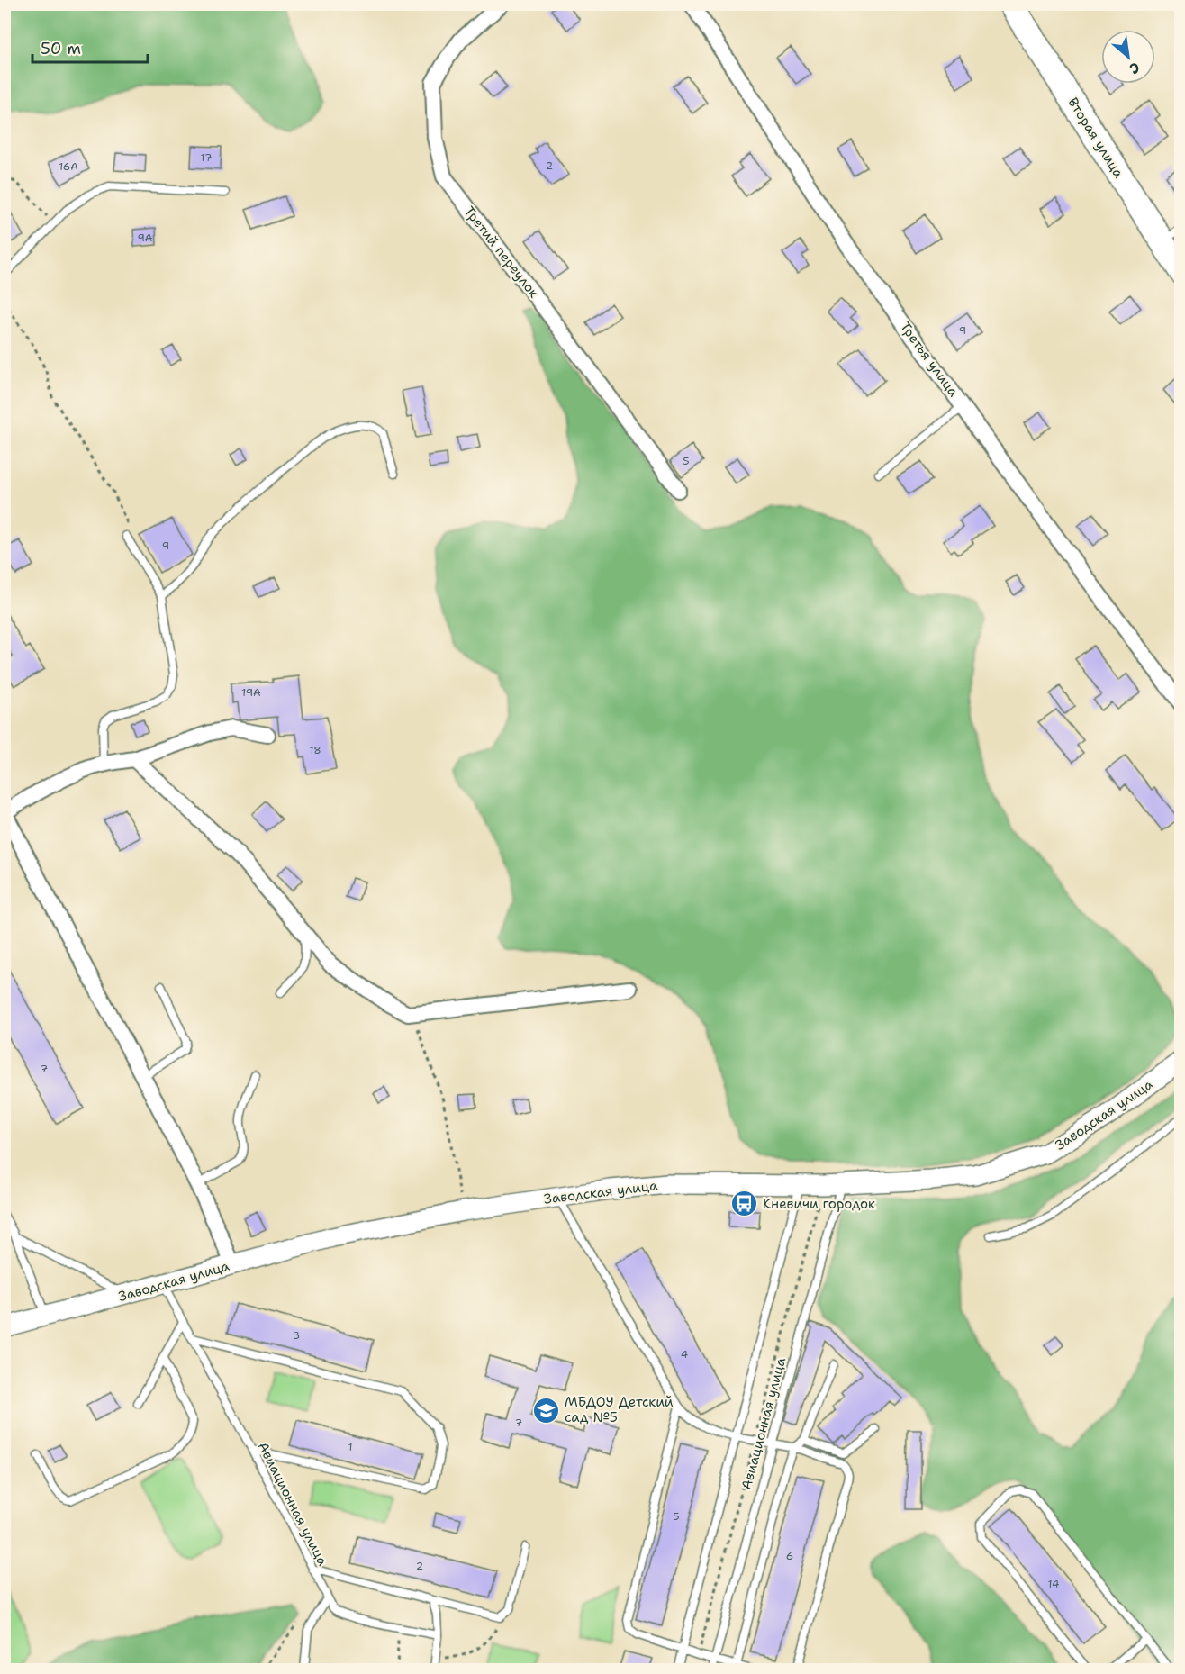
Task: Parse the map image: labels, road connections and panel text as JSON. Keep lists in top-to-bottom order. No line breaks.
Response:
{"streets":{"main road":["Вторая улица"],"street":["Третий переулок","Третья улица","Заводская улица"],"lane":["Авиационная улица"]},"crossings":[["Заводская улица","Авиационная улица"]],"places":{"bus stop":["Кневичи городок"],"school or university":["МБДОУ Детский сад №5"]},"house_numbers":["17","2","16А","9А","9","5","9","19А","18","7","3","4","7","1","5","6","2","14"],"scale_bar":"50 m","north":"bottom right"}
